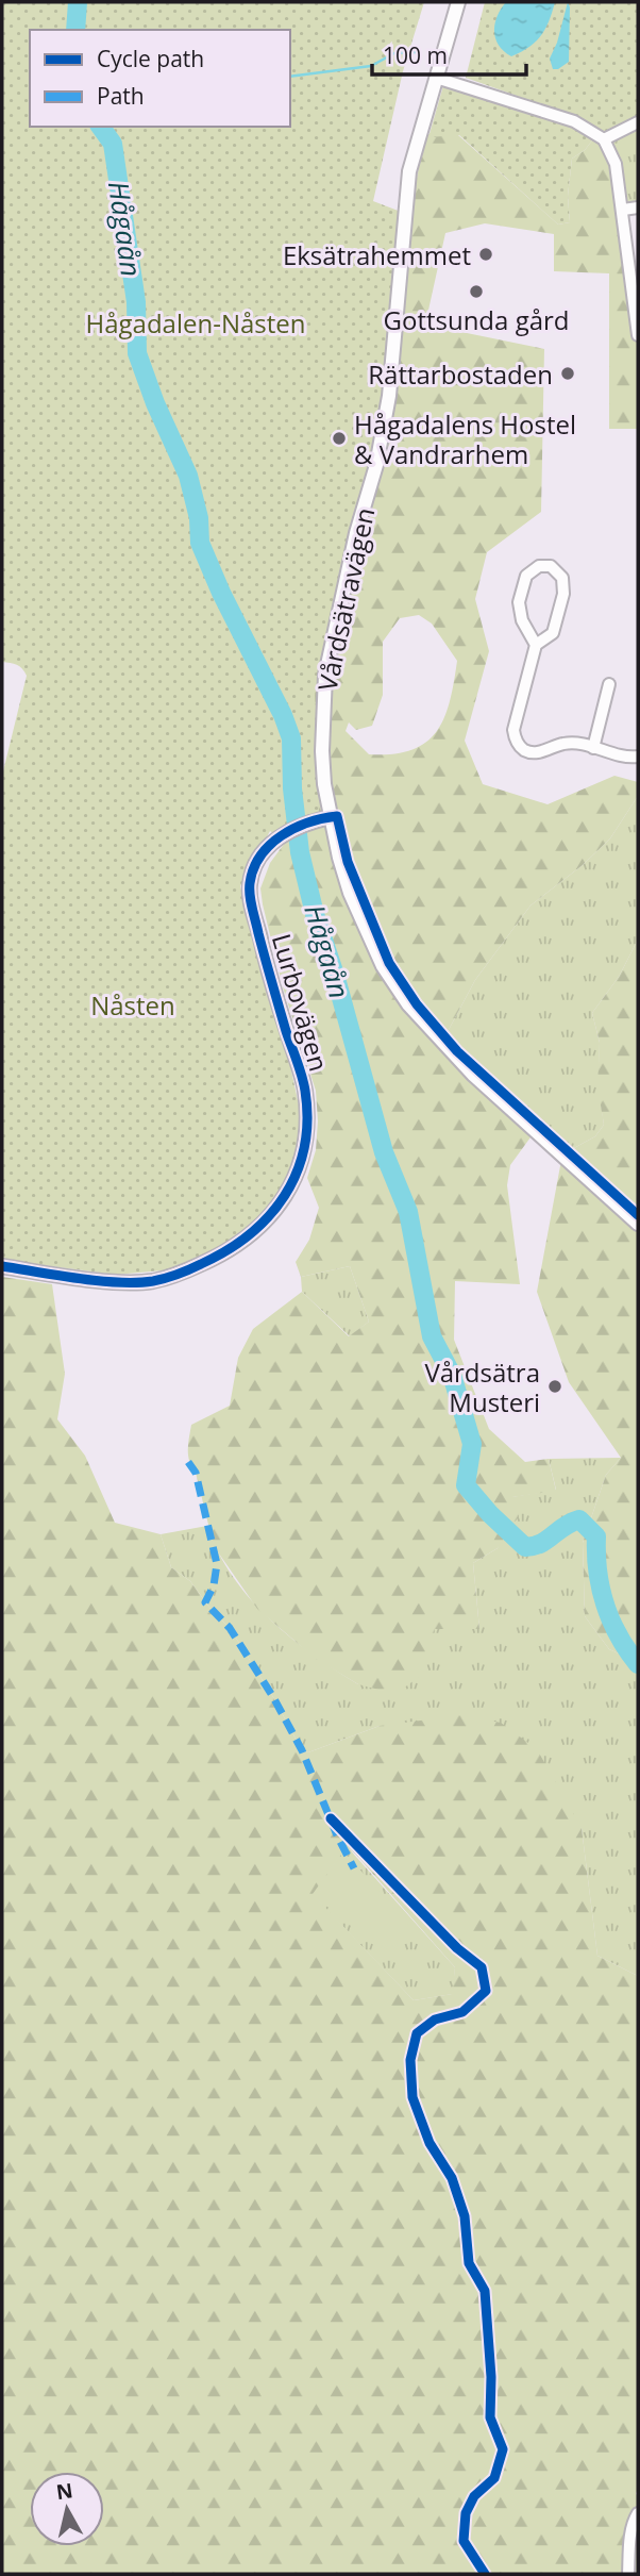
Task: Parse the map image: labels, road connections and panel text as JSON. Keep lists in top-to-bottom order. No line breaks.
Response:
{"streets":{"street":["Vårdsätravägen","Lurbovägen"]},"crossings":[["Vårdsätravägen","Lurbovägen"]],"water":["Hågaån"],"parks":["Hågadalen-Nåsten","Nåsten"],"places":["Eksätrahemmet","Gottsunda gård","Rättarbostaden","Hågadalens Hostel & Vandrarhem","Vårdsätra Musteri"],"legend":["Cycle path","Path"],"scale_bar":"100 m","north":"top"}
